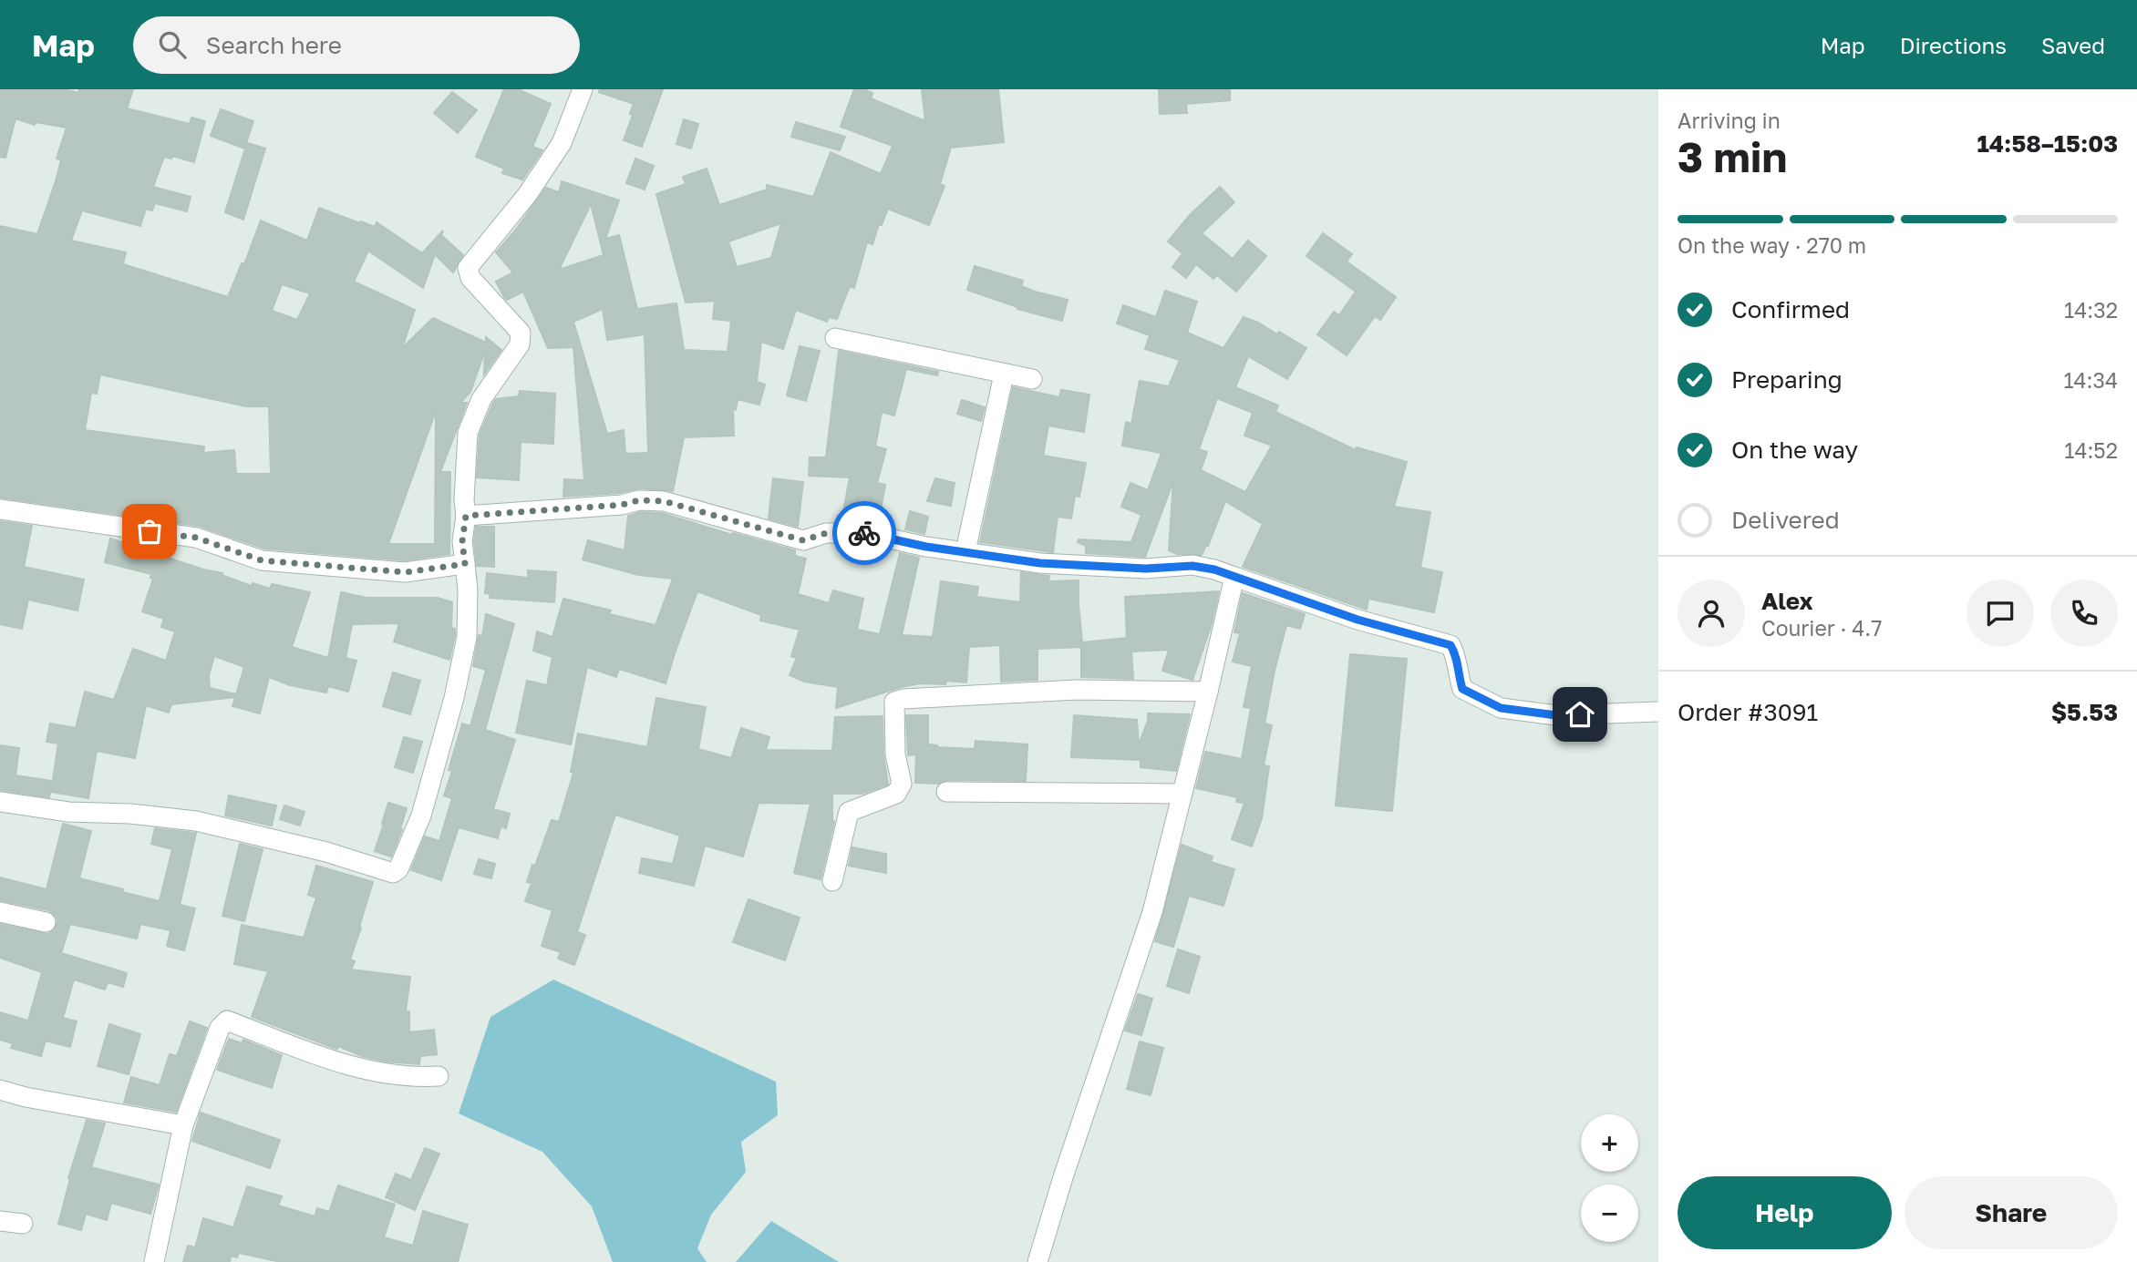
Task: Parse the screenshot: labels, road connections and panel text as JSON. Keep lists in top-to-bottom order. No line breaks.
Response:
{"page":{"header":"Map","search":"Search here","nav":["Map","Directions","Saved"],"heading":["3 min","Arriving in","14:58–15:03"],"panel":["Alex","Courier · 4.7","Order #3091","$5.53"],"bar":"On the way · 270 m","list":[["Confirmed","14:32"],["Preparing","14:34"],["On the way","14:52"],"Delivered"],"map_buttons":["+","−"],"buttons":["Help","Share"]}}
